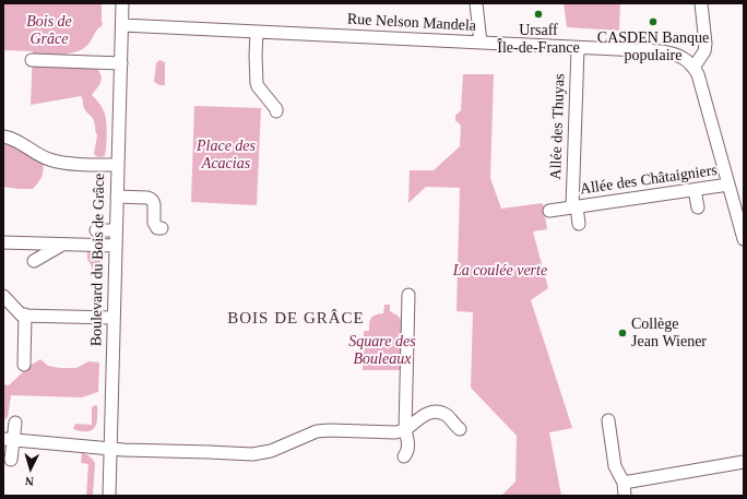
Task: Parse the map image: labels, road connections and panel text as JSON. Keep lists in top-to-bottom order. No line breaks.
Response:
{"streets":{"street":["Rue Nelson Mandela","Allée des Thuyas","Allée des Châtaigniers","Boulevard du Bois de Grâce"]},"crossings":[["Rue Nelson Mandela","Allée des Thuyas"],["Rue Nelson Mandela","Boulevard du Bois de Grâce"],["Allée des Thuyas","Allée des Châtaigniers"]],"districts":["BOIS DE GRÂCE"],"parks":["Bois de Grâce","Place des Acacias","La coulée verte","Square des Bouleaux"],"places":["Ursaff Île-de-France","CASDEN Banque populaire","Collège Jean Wiener"],"north":"bottom"}
